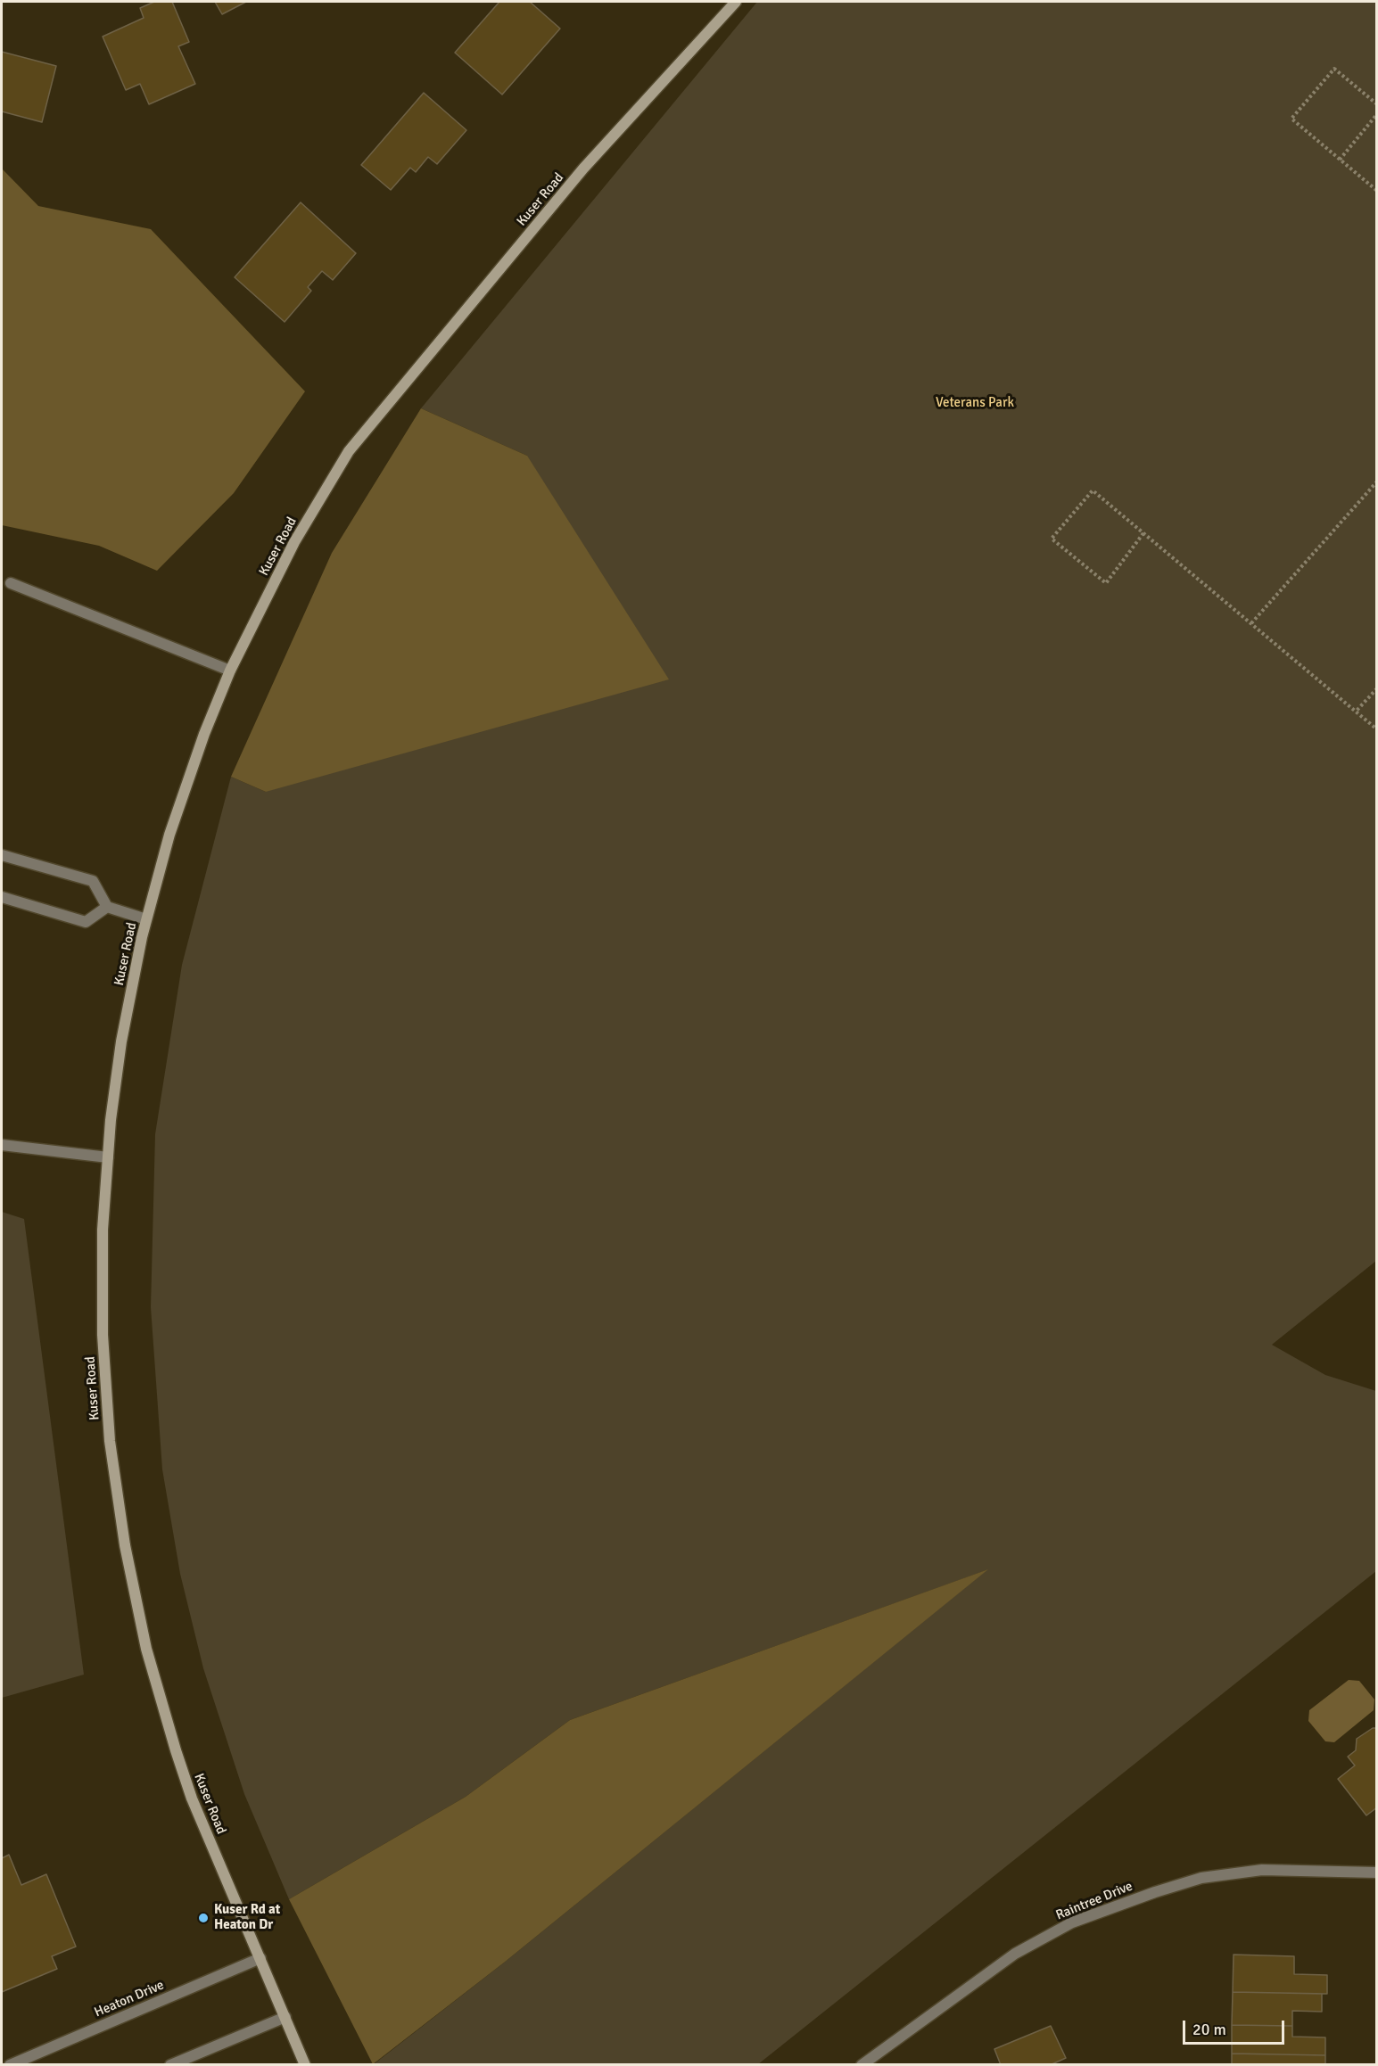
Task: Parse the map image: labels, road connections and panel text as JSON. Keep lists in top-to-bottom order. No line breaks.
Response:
{"streets":{"street":["Kuser Road","Raintree Drive","Heaton Drive"]},"crossings":[["Kuser Road","Heaton Drive"]],"parks":["Veterans Park"],"places":["Kuser Rd at Heaton Dr"],"scale_bar":"20 m"}
